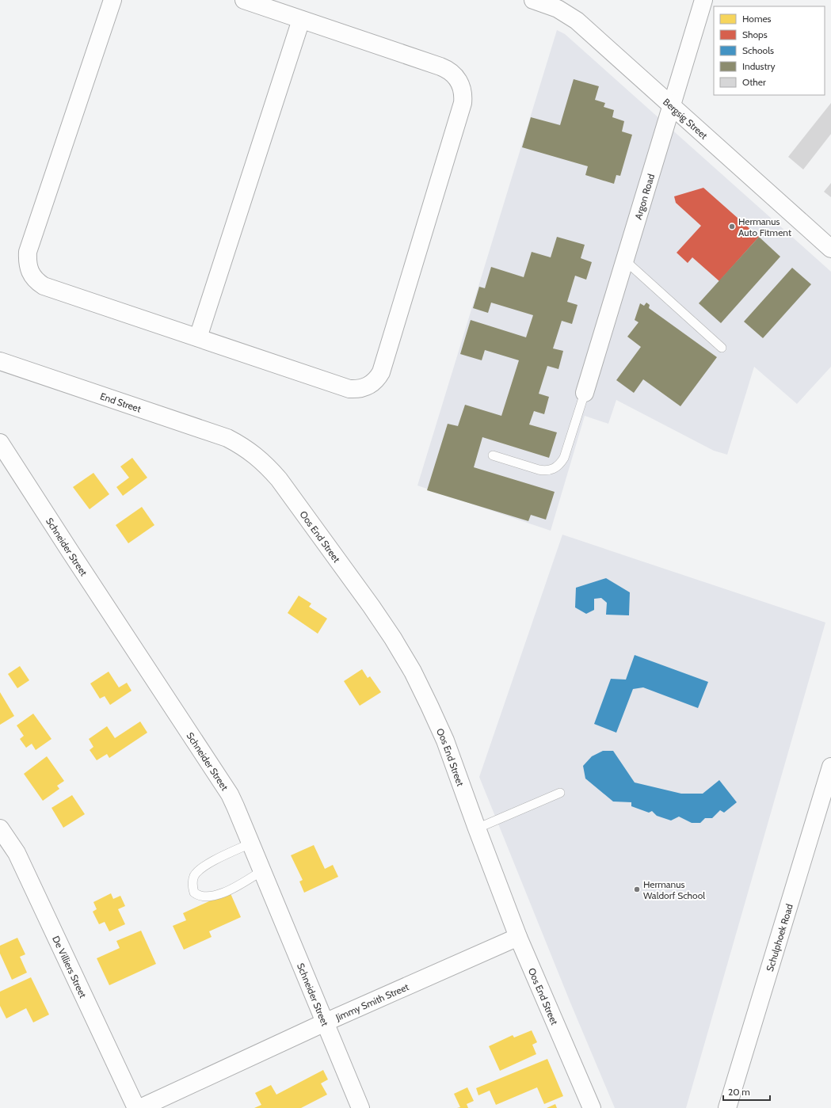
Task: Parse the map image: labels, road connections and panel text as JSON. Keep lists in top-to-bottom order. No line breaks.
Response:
{"streets":{"street":["Bergsig Street","Argon Road","End Street","Oos End Street","Schneider Street","Schulphoek Road","De Villiers Street","Jimmy Smith Street"]},"crossings":[["Bergsig Street","Argon Road"],["End Street","Oos End Street"],["Oos End Street","Jimmy Smith Street"],["Schneider Street","Jimmy Smith Street"]],"places":["Hermanus Auto Fitment","Hermanus Waldorf School"],"legend":["Homes","Shops","Schools","Industry","Other"],"scale_bar":"20 m"}
